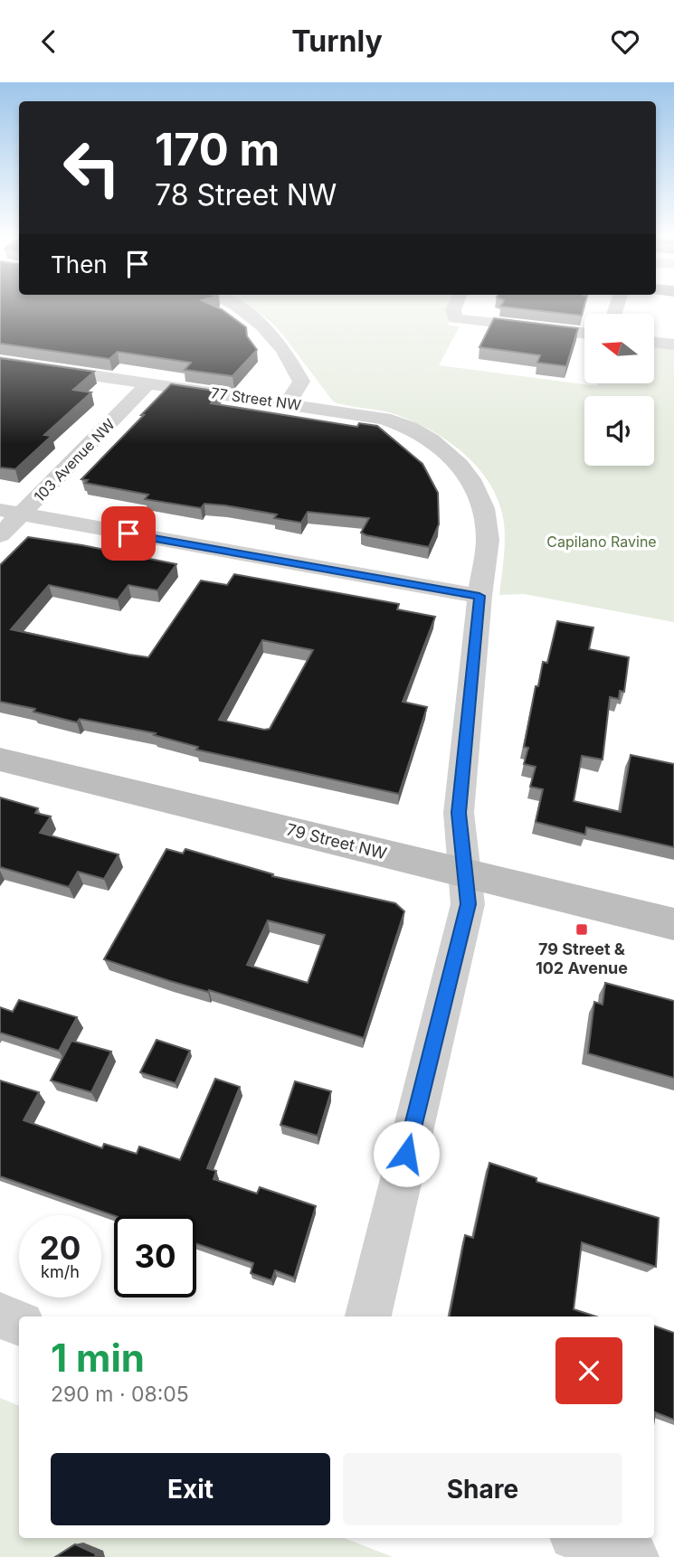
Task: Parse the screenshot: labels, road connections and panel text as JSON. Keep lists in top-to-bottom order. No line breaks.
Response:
{"streets":{"street":["77 Street NW","103 Avenue NW","79 Street NW"]},"crossings":[["77 Street NW","103 Avenue NW"],["77 Street NW","79 Street NW"]],"parks":["Capilano Ravine"],"places":{"transit":["79 Street & 102 Avenue"]},"north":"left","page":{"header":"Turnly","turn":["170 m","78 Street NW"],"then":"Then","speed":"20 km/h","limit":"30","heading":["1 min","290 m · 08:05"],"buttons":["Exit","Share"]}}
